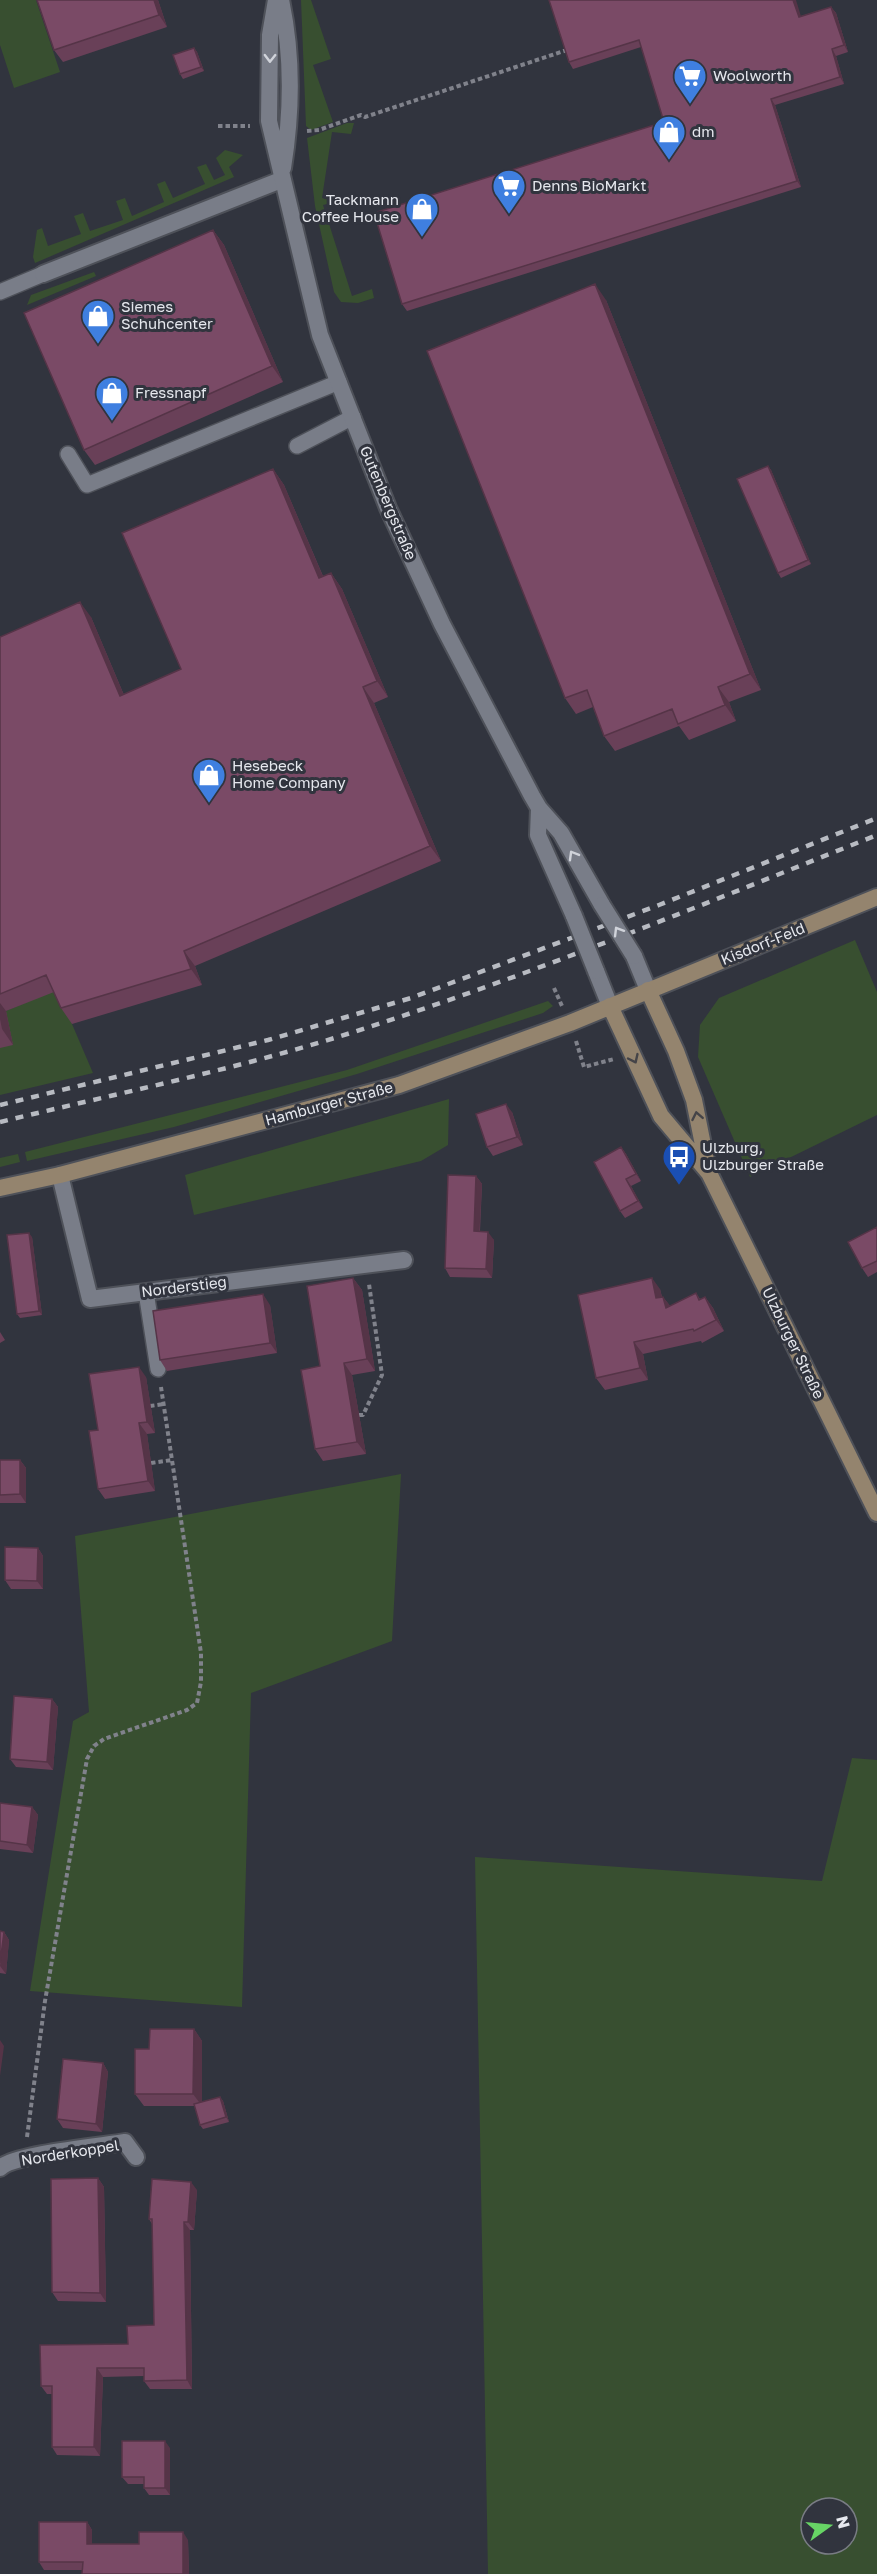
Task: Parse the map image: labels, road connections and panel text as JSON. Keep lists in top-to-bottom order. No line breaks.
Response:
{"streets":{"main road":["Kisdorf-Feld","Hamburger Straße","Ulzburger Straße"],"street":["Gutenbergstraße","Norderstieg","Norderkoppel"]},"crossings":[["Gutenbergstraße","Kisdorf-Feld"],["Gutenbergstraße","Hamburger Straße"],["Gutenbergstraße","Ulzburger Straße"],["Kisdorf-Feld","Hamburger Straße"],["Kisdorf-Feld","Ulzburger Straße"],["Hamburger Straße","Norderstieg"],["Hamburger Straße","Ulzburger Straße"]],"places":{"supermarket":["Woolworth","Denns BioMarkt"],"shop":["dm","Tackmann Coffee House","Siemes Schuhcenter","Fressnapf","Hesebeck Home Company"],"bus stop":["Ulzburg, Ulzburger Straße"]},"north":"right"}
